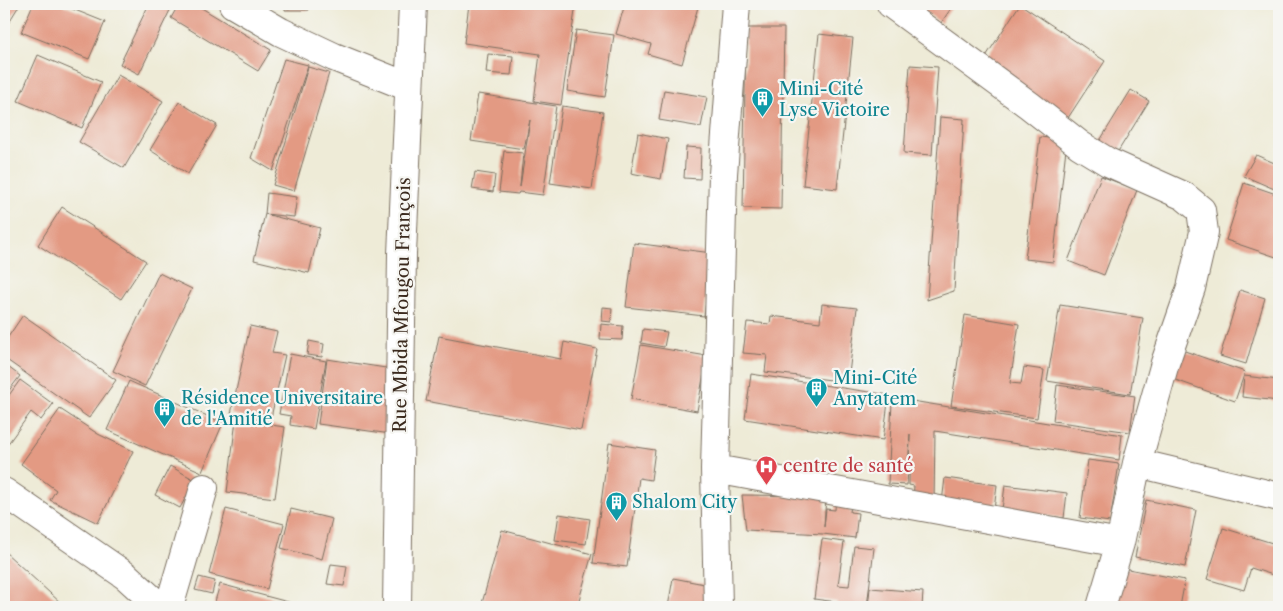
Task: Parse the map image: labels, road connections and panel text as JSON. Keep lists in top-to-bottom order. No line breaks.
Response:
{"streets":{"street":["Rue Mbida Mfougou François"]},"places":{"building":["Mini-Cité Lyse Victoire","Mini-Cité Anytatem","Résidence Universitaire de l'Amitié","Shalom City"],"hospital":["centre de santé"]}}
